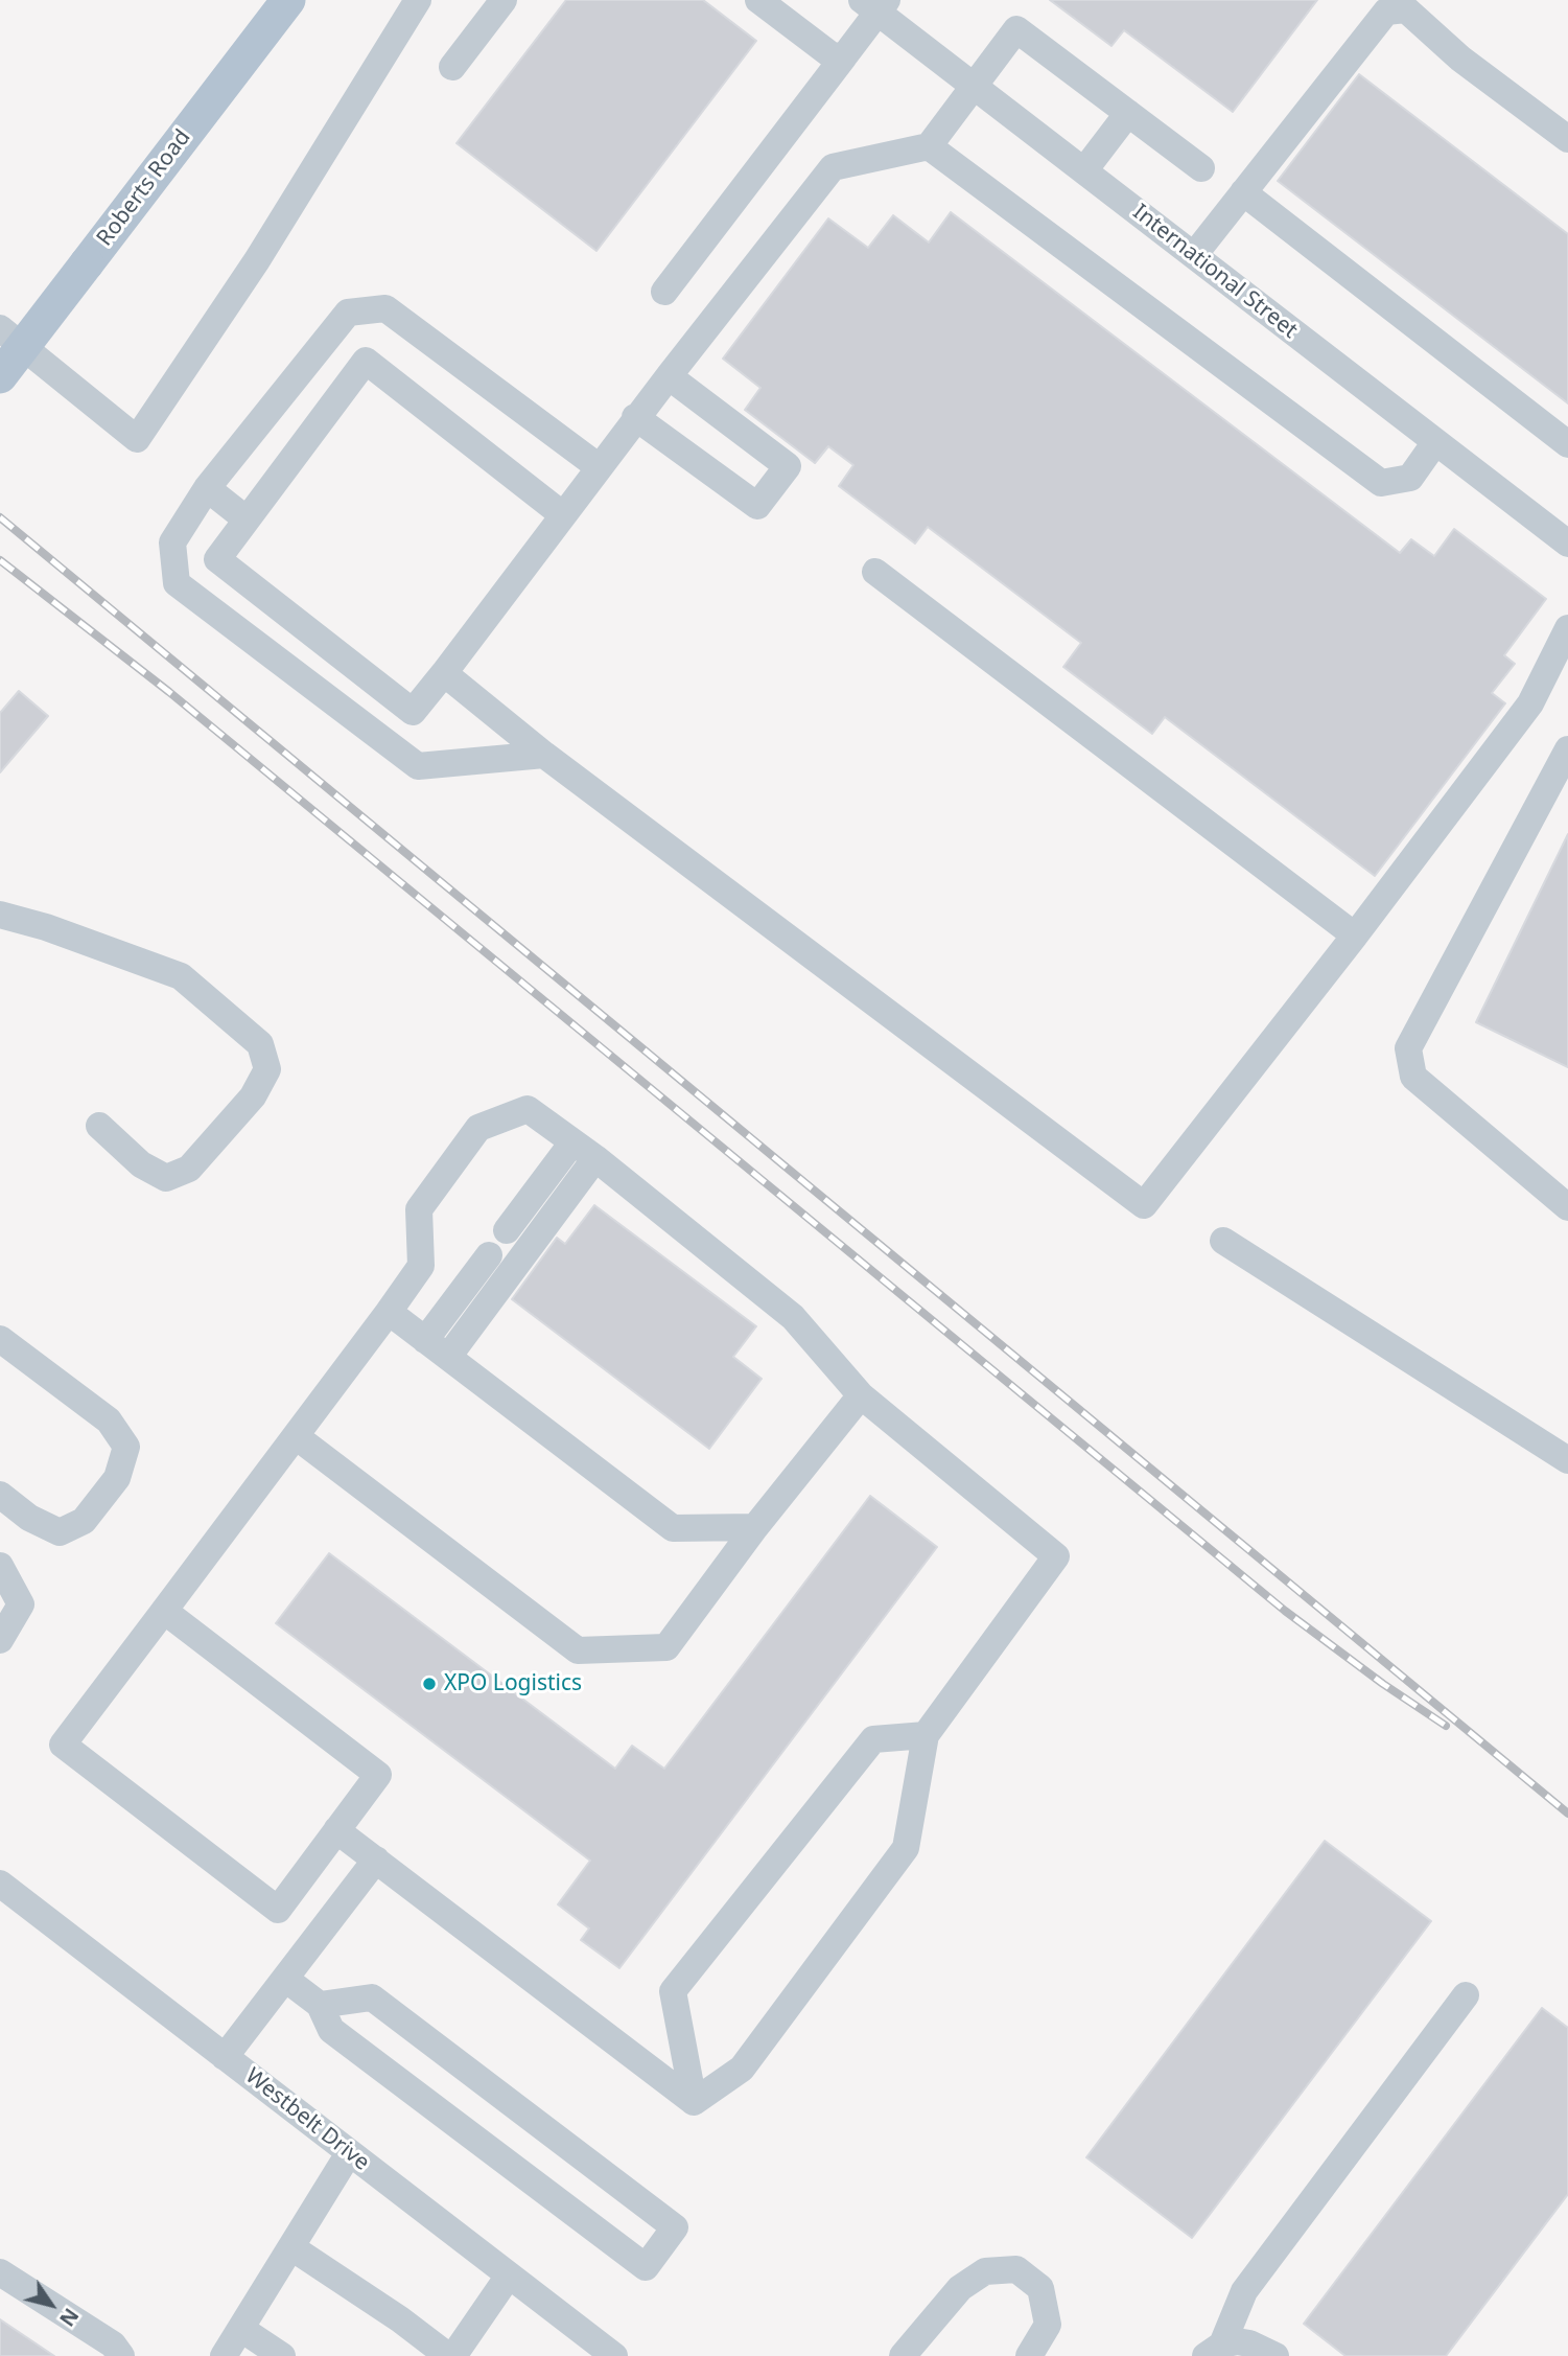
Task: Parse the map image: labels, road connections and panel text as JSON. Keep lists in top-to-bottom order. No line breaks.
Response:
{"streets":{"main road":["Roberts Road"],"street":["International Street","Westbelt Drive"]},"places":["XPO Logistics"],"north":"bottom right"}
